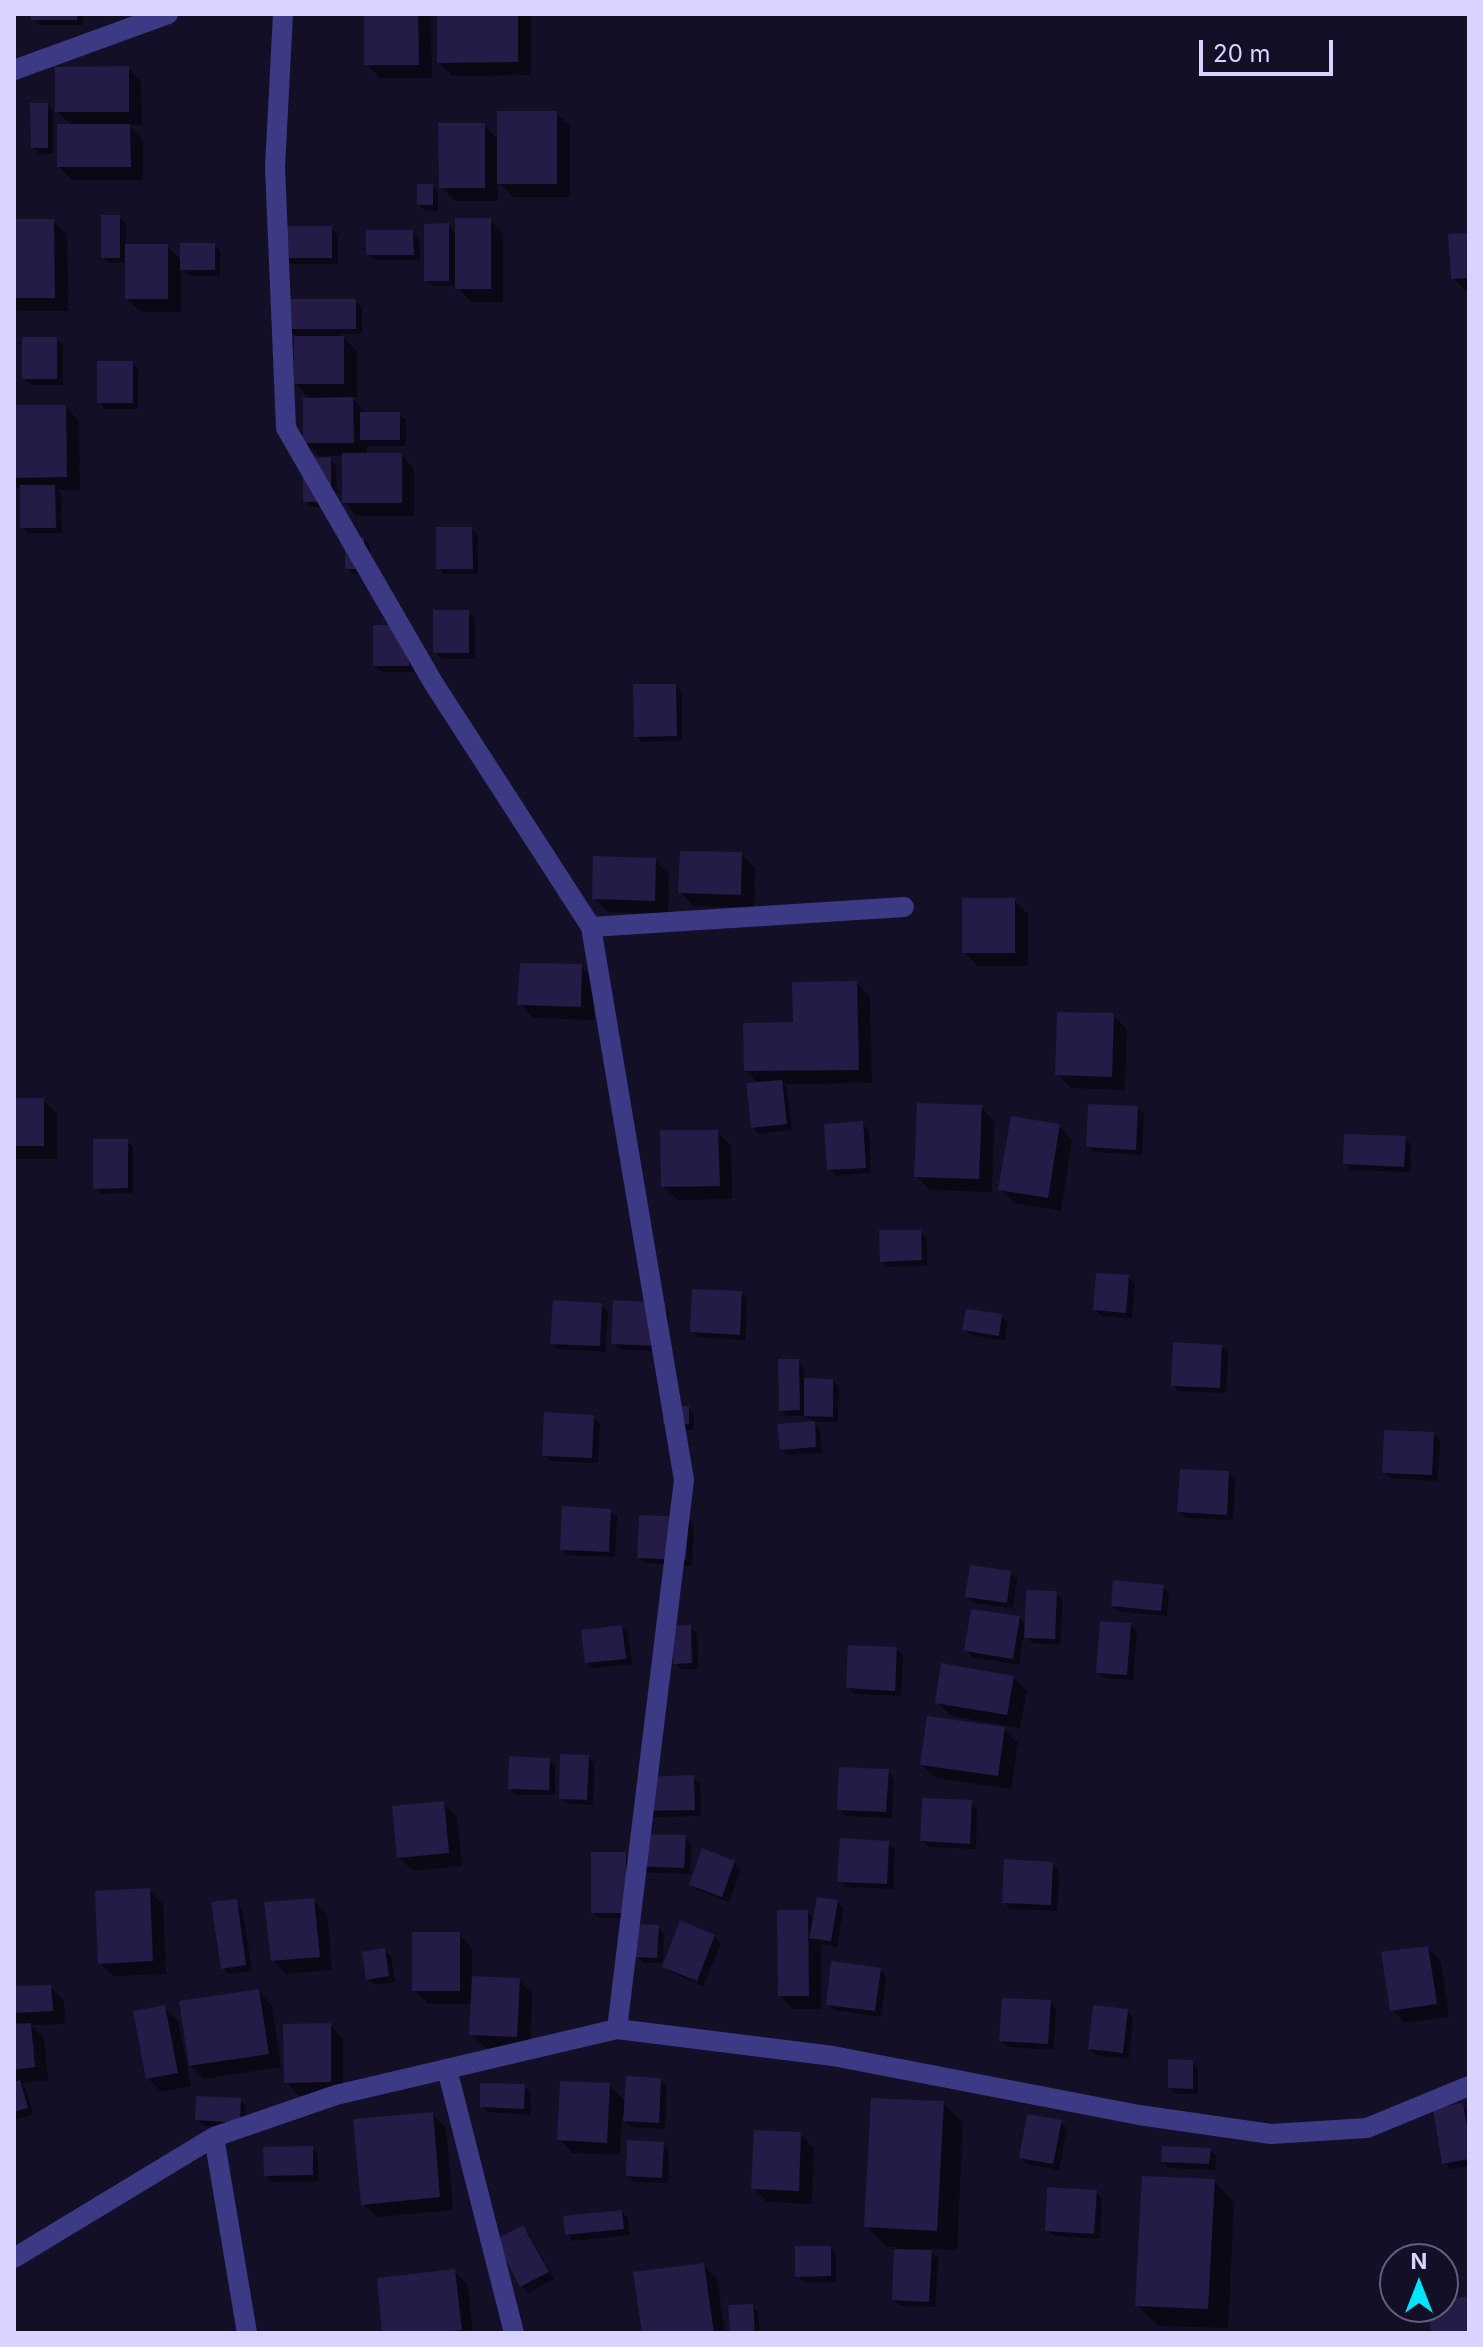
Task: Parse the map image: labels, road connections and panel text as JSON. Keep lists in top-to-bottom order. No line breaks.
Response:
{"scale_bar":"20 m","north":"top"}
